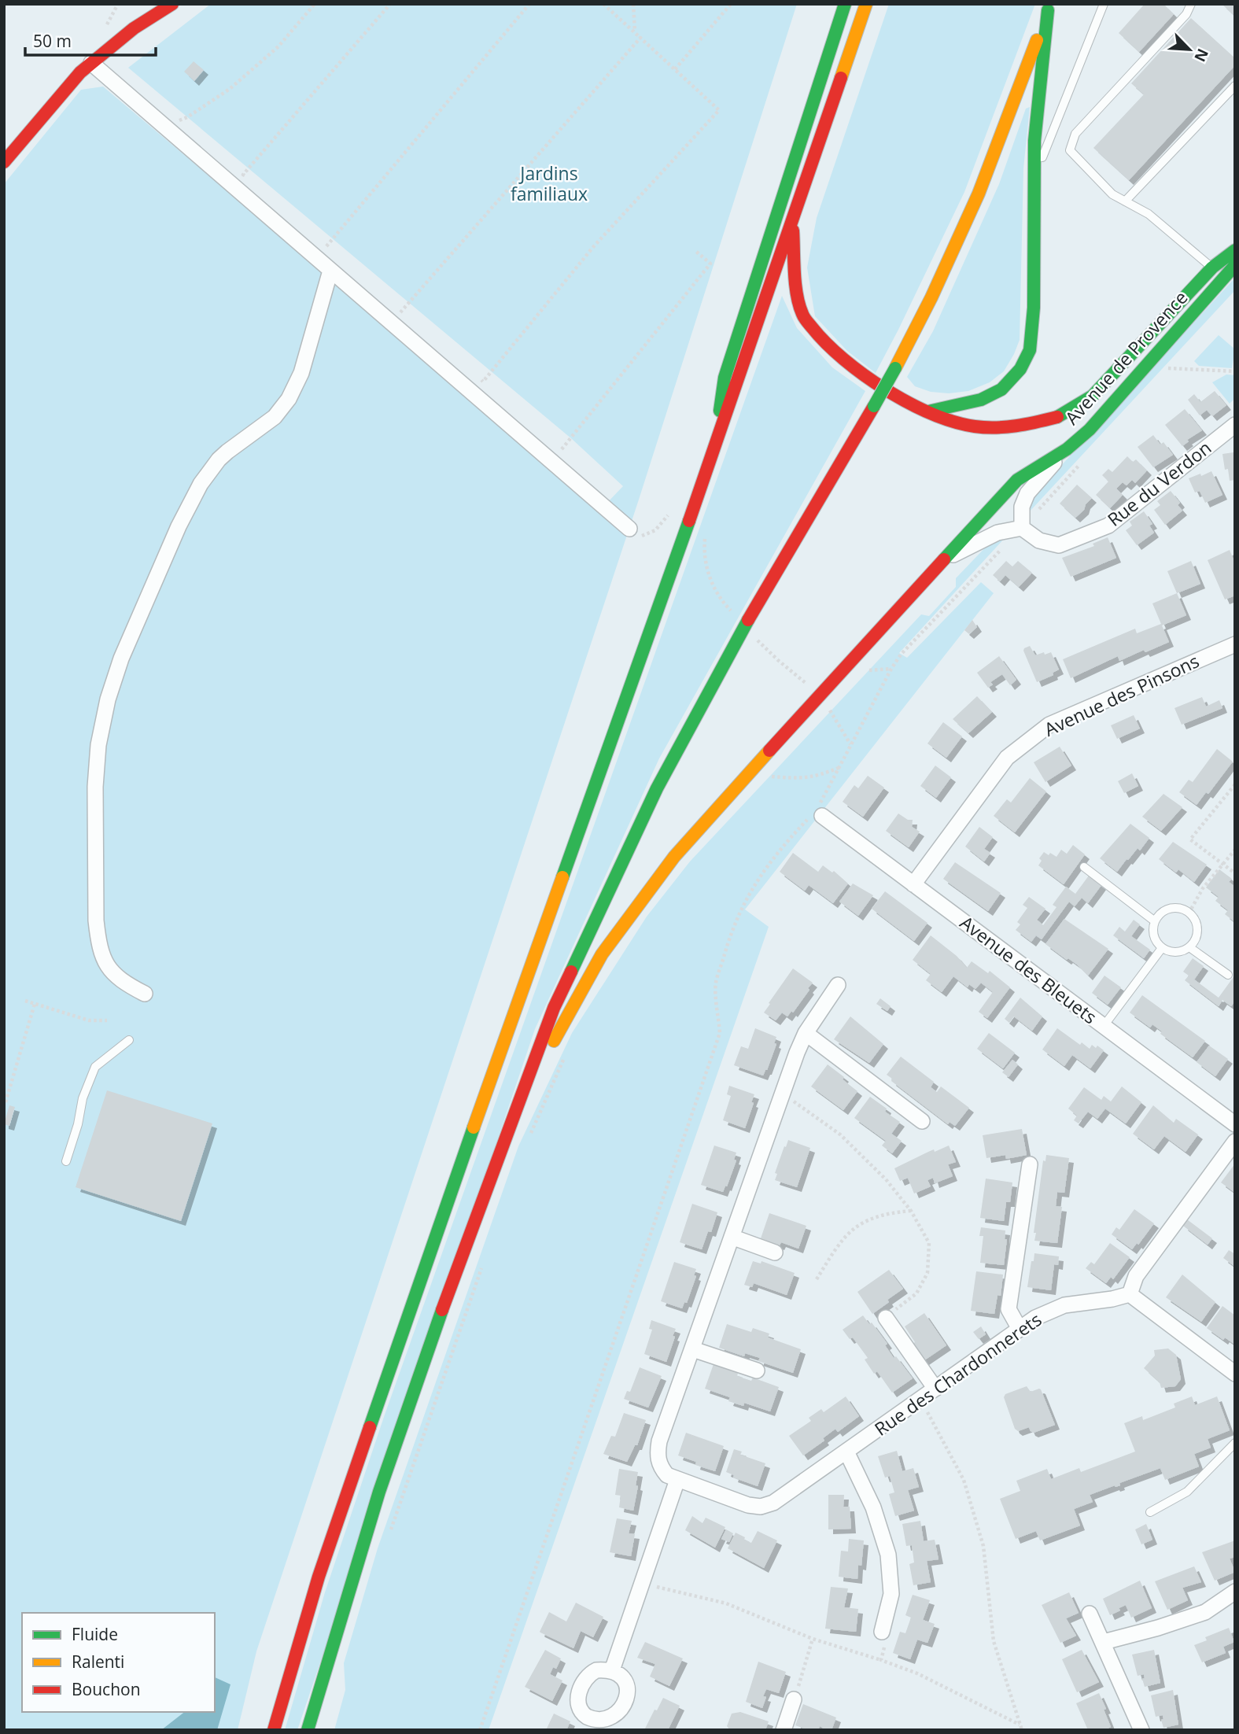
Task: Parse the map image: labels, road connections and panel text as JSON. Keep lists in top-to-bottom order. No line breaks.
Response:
{"streets":{"main road":["Avenue de Provence"],"street":["Rue du Verdon","Avenue des Pinsons","Avenue des Bleuets","Rue des Chardonnerets"]},"crossings":[["Avenue des Pinsons","Avenue des Bleuets"]],"parks":["Jardins familiaux"],"legend":["Fluide","Ralenti","Bouchon"],"scale_bar":"50 m","north":"bottom right"}
